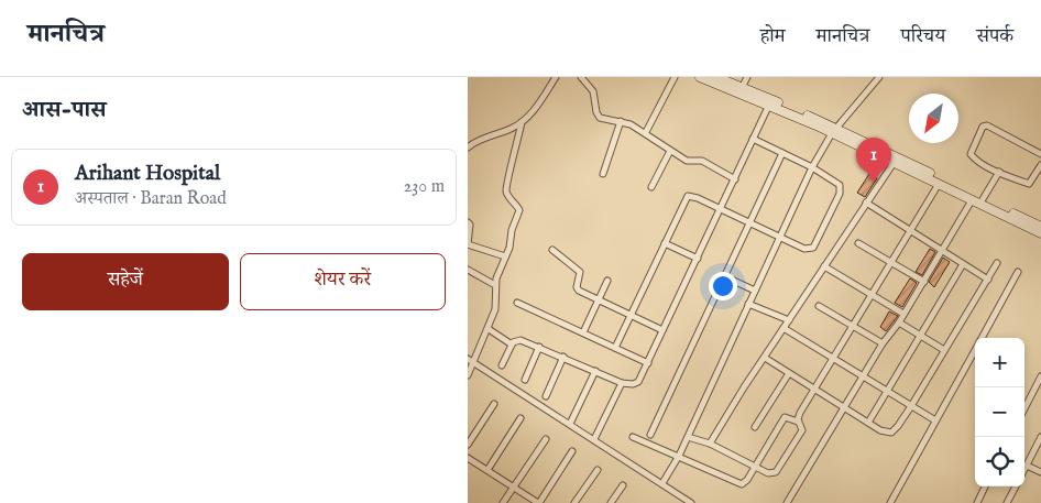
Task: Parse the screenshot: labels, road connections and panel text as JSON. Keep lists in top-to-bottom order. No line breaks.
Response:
{"north":"bottom left","page":{"header":"मानचित्र","nav":["होम","मानचित्र","परिचय","संपर्क"],"heading":"आस-पास","pins":"1","list":[{"mark":"1","name":"Arihant Hospital","note":"अस्पताल · Baran Road","value":"230 m"}],"buttons":["सहेजें","शेयर करें"],"map_buttons":["+","−"]}}
